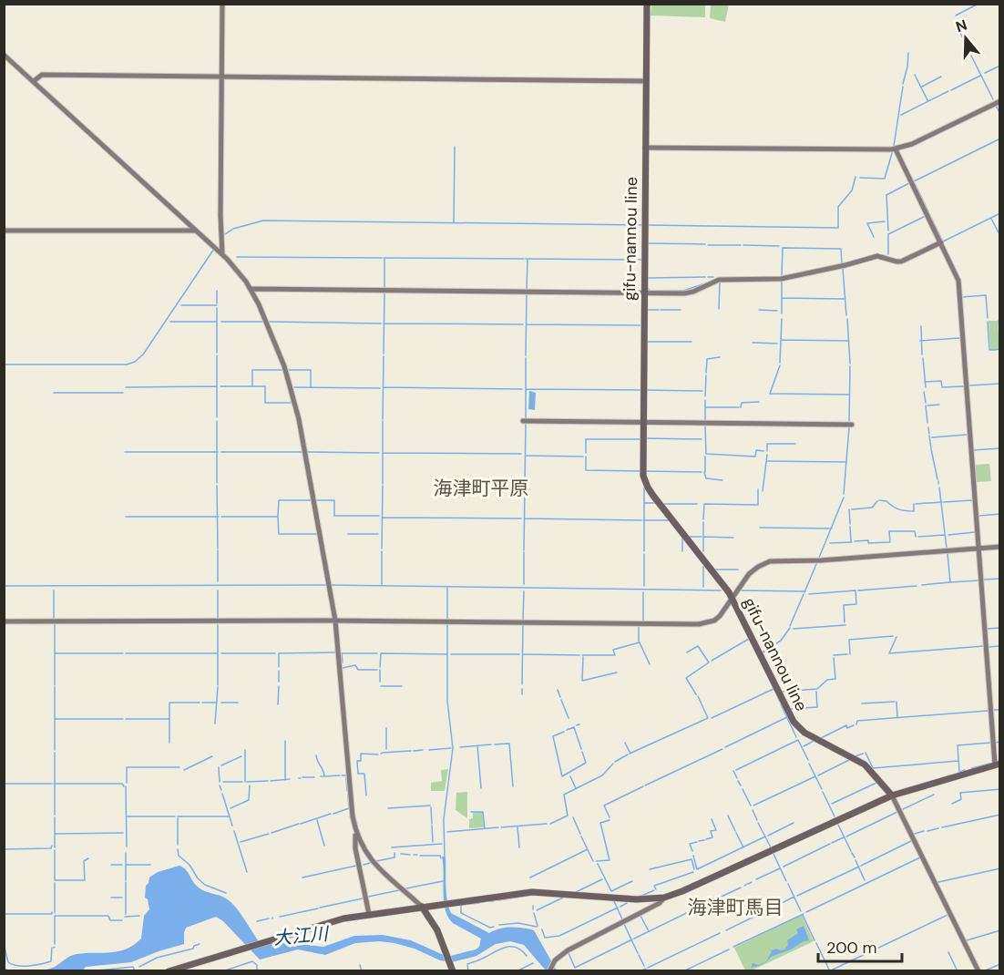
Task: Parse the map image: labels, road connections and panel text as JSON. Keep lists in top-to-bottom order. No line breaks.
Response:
{"streets":{"main road":["gifu-nannou line"]},"districts":["海津町平原","海津町馬目"],"water":["大江川"],"scale_bar":"200 m","north":"top"}
